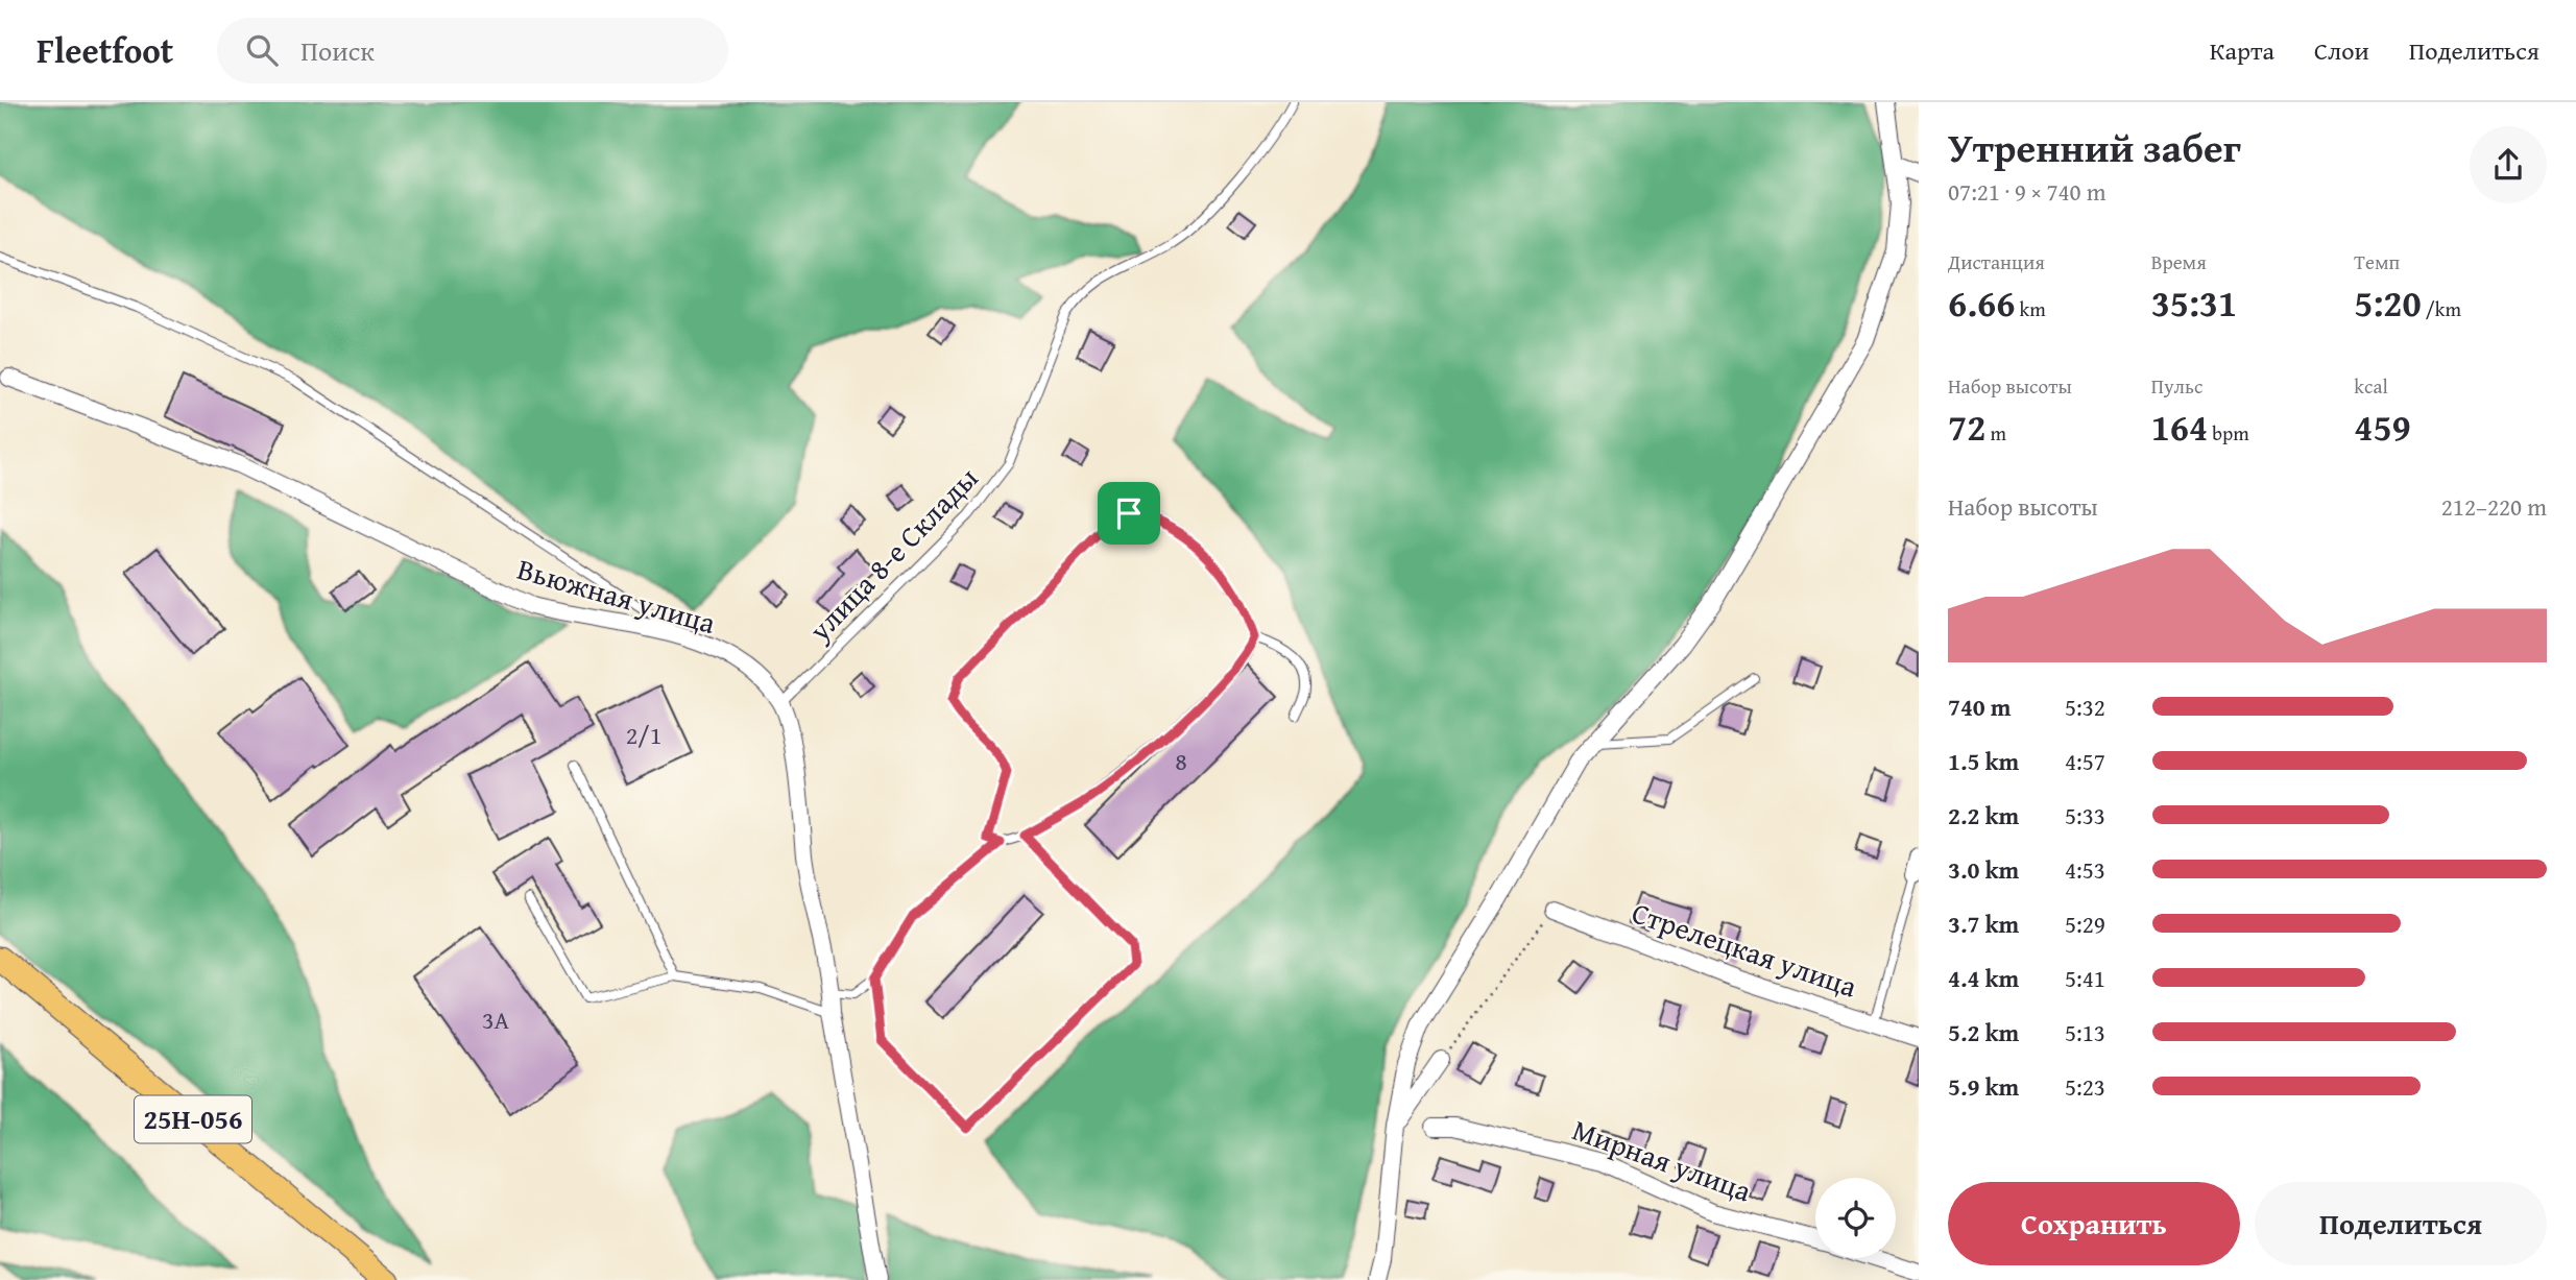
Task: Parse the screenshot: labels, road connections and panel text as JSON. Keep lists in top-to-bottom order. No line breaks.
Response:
{"streets":{"main road":["25Н-056"],"street":["Вьюжная улица","Стрелецкая улица","Мирная улица"],"lane":["улица 8-е Склады"]},"crossings":[["улица 8-е Склады","Вьюжная улица"]],"house_numbers":["2/1","8","3А"],"page":{"header":"Fleetfoot","search":"Поиск","nav":["Карта","Слои","Поделиться"],"heading":["Утренний забег","07:21 · 9 × 740 m"],"stats":[["Дистанция","6.66 km"],["Время","35:31"],["Темп","5:20 /km"],["Набор высоты","72 m"],["Пульс","164 bpm"],["kcal","459"]],"chart":["Набор высоты","212–220 m"],"list":[{"name":"740 m","note":"5:32"},{"name":"1.5 km","note":"4:57"},{"name":"2.2 km","note":"5:33"},{"name":"3.0 km","note":"4:53"},{"name":"3.7 km","note":"5:29"},{"name":"4.4 km","note":"5:41"},{"name":"5.2 km","note":"5:13"},{"name":"5.9 km","note":"5:23"}],"buttons":["Сохранить","Поделиться"]}}
